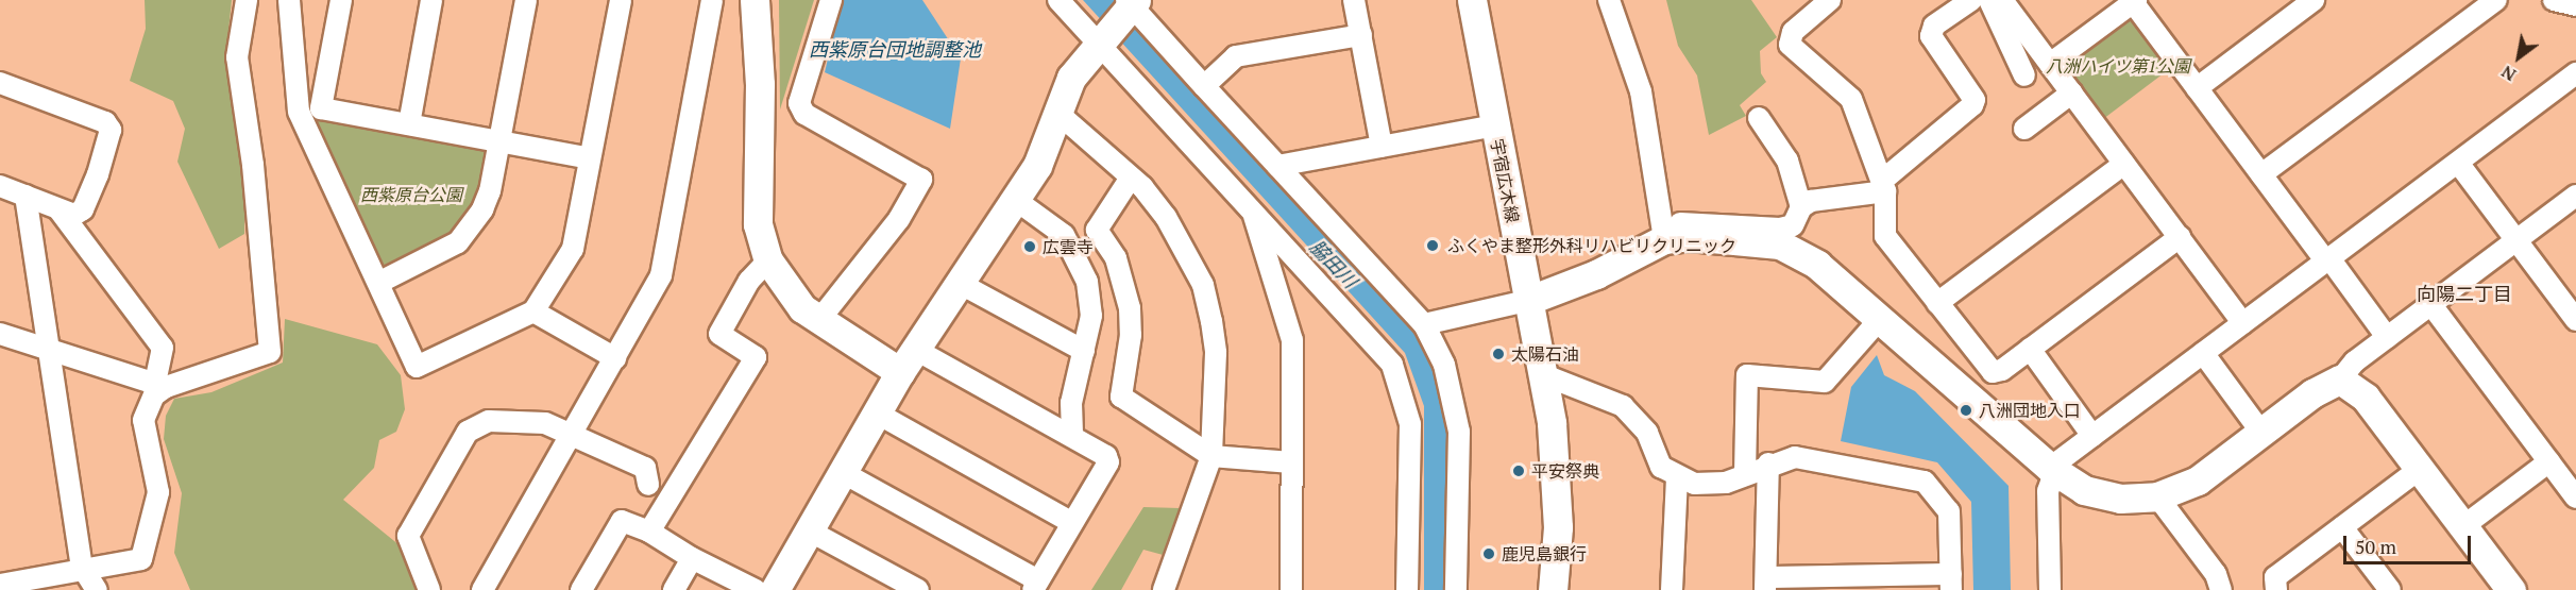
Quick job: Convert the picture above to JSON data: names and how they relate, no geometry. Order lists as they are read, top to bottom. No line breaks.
{"streets":{"street":["宇宿広木線"]},"districts":["向陽二丁目"],"water":["西紫原台団地調整池","脇田川"],"parks":["八洲ハイツ第1公園","西紫原台公園"],"places":["ふくやま整形外科リハビリクリニック","広雲寺","太陽石油","八洲団地入口","平安祭典","鹿児島銀行"],"scale_bar":"50 m","north":"bottom left"}
